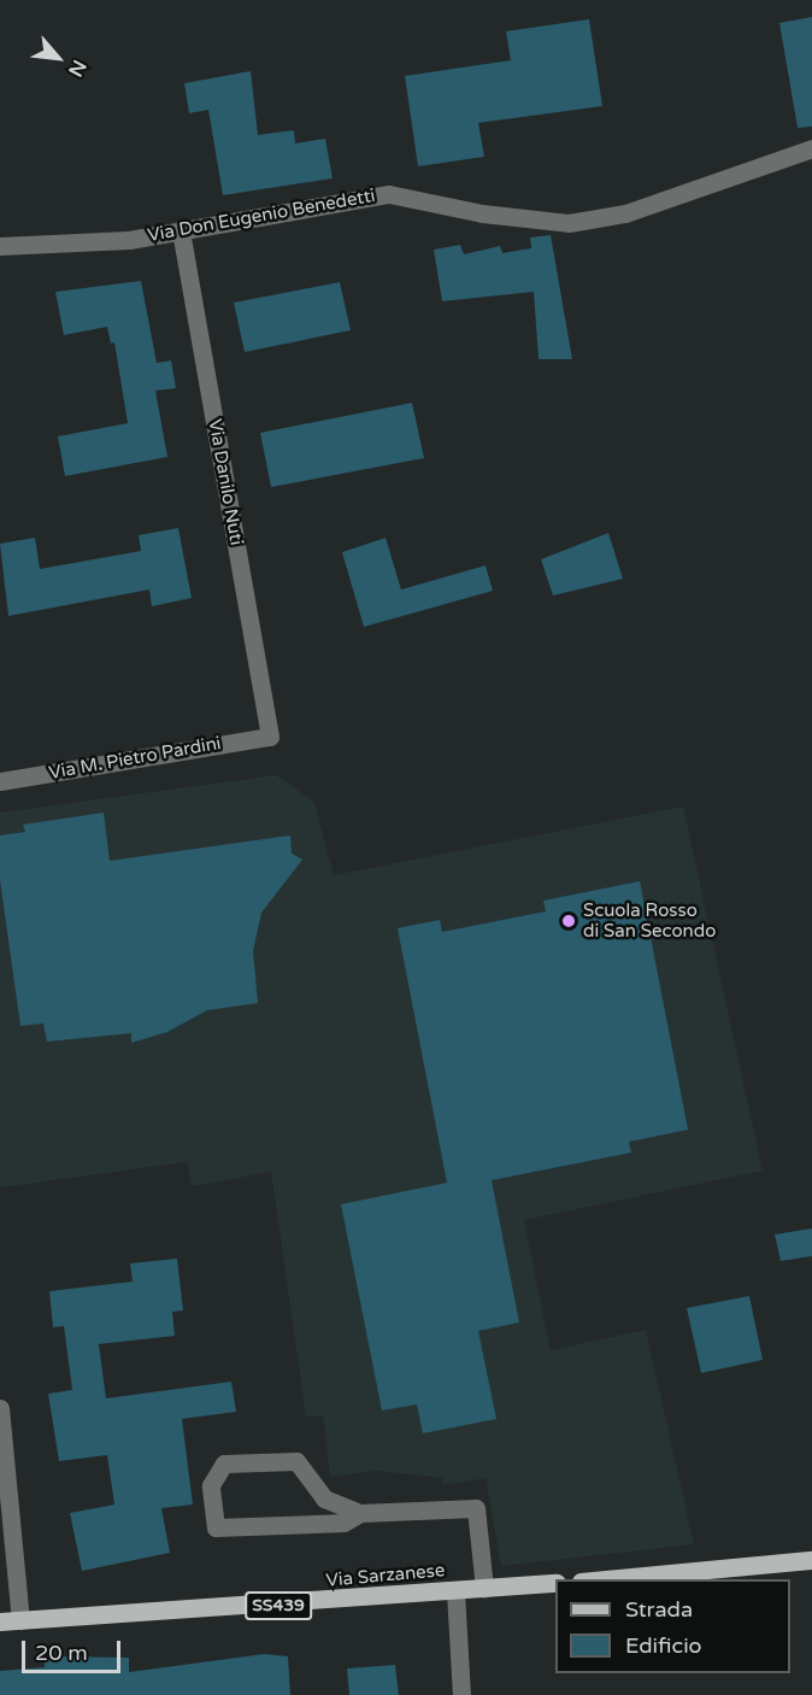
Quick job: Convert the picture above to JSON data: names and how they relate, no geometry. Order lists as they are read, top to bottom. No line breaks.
{"streets":{"main road":["Via Sarzanese","SS439"],"street":["Via Don Eugenio Benedetti","Via Danilo Nuti","Via M. Pietro Pardini"]},"crossings":[["Via Don Eugenio Benedetti","Via Danilo Nuti"],["Via Danilo Nuti","Via M. Pietro Pardini"]],"places":["Scuola Rosso di San Secondo"],"legend":["Strada","Edificio"],"scale_bar":"20 m","north":"bottom right"}
